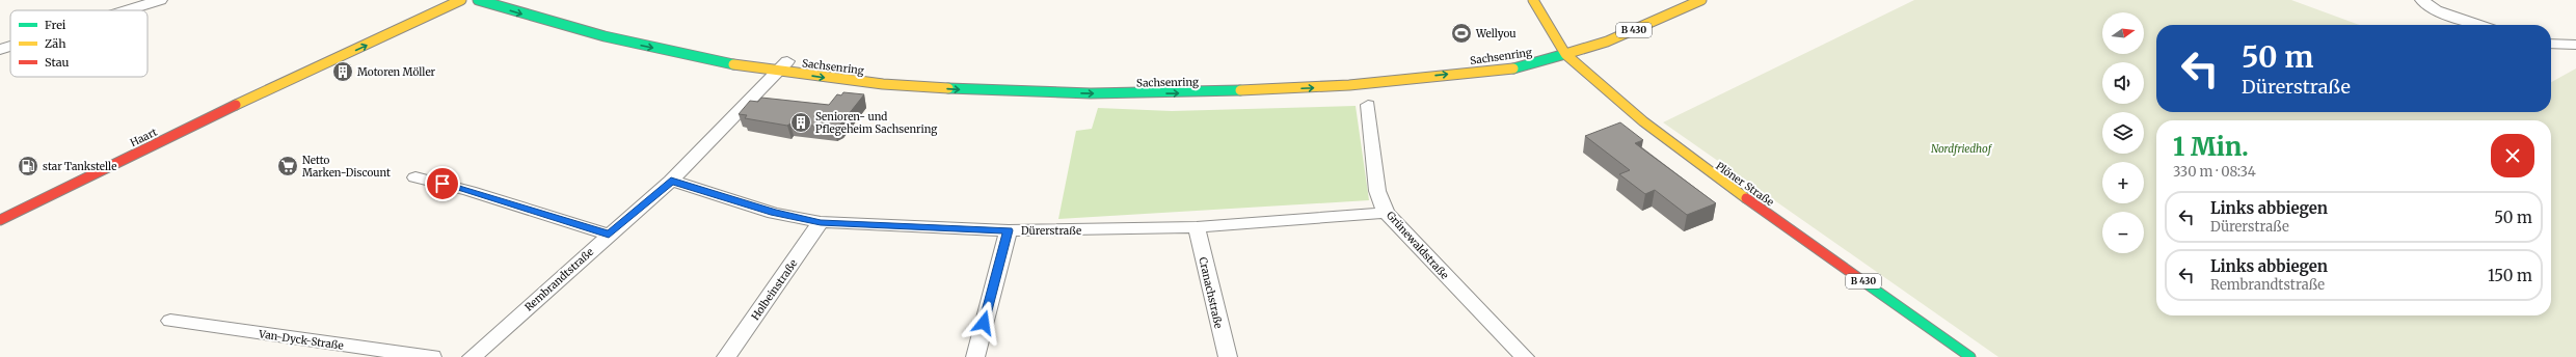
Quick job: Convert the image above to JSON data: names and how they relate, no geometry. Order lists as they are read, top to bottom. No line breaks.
{"streets":{"main road":["B 430","Sachsenring","Haart","Plöner Straße"],"street":["Dürerstraße","Grünewaldstraße","Rembrandtstraße","Holbeinstraße","Cranachstraße","Van-Dyck-Straße"]},"crossings":[["B 430","Sachsenring"],["B 430","Plöner Straße"],["Sachsenring","Plöner Straße"],["Sachsenring","Rembrandtstraße"],["Dürerstraße","Grünewaldstraße"],["Dürerstraße","Rembrandtstraße"],["Dürerstraße","Holbeinstraße"],["Dürerstraße","Cranachstraße"]],"parks":["Nordfriedhof"],"places":{"sports":["Wellyou"],"building":["Motoren Möller","Senioren- und Pflegeheim Sachsenring"],"fuel station":["star Tankstelle"],"supermarket":["Netto Marken-Discount"]},"legend":["Frei","Zäh","Stau"],"north":"right","page":{"map_buttons":["+","−"],"turn":["50 m","Dürerstraße"],"heading":["1 Min.","330 m · 08:34"],"list":[{"name":"Links abbiegen","note":"Dürerstraße","value":"50 m"},{"name":"Links abbiegen","note":"Rembrandtstraße","value":"150 m"}]}}
